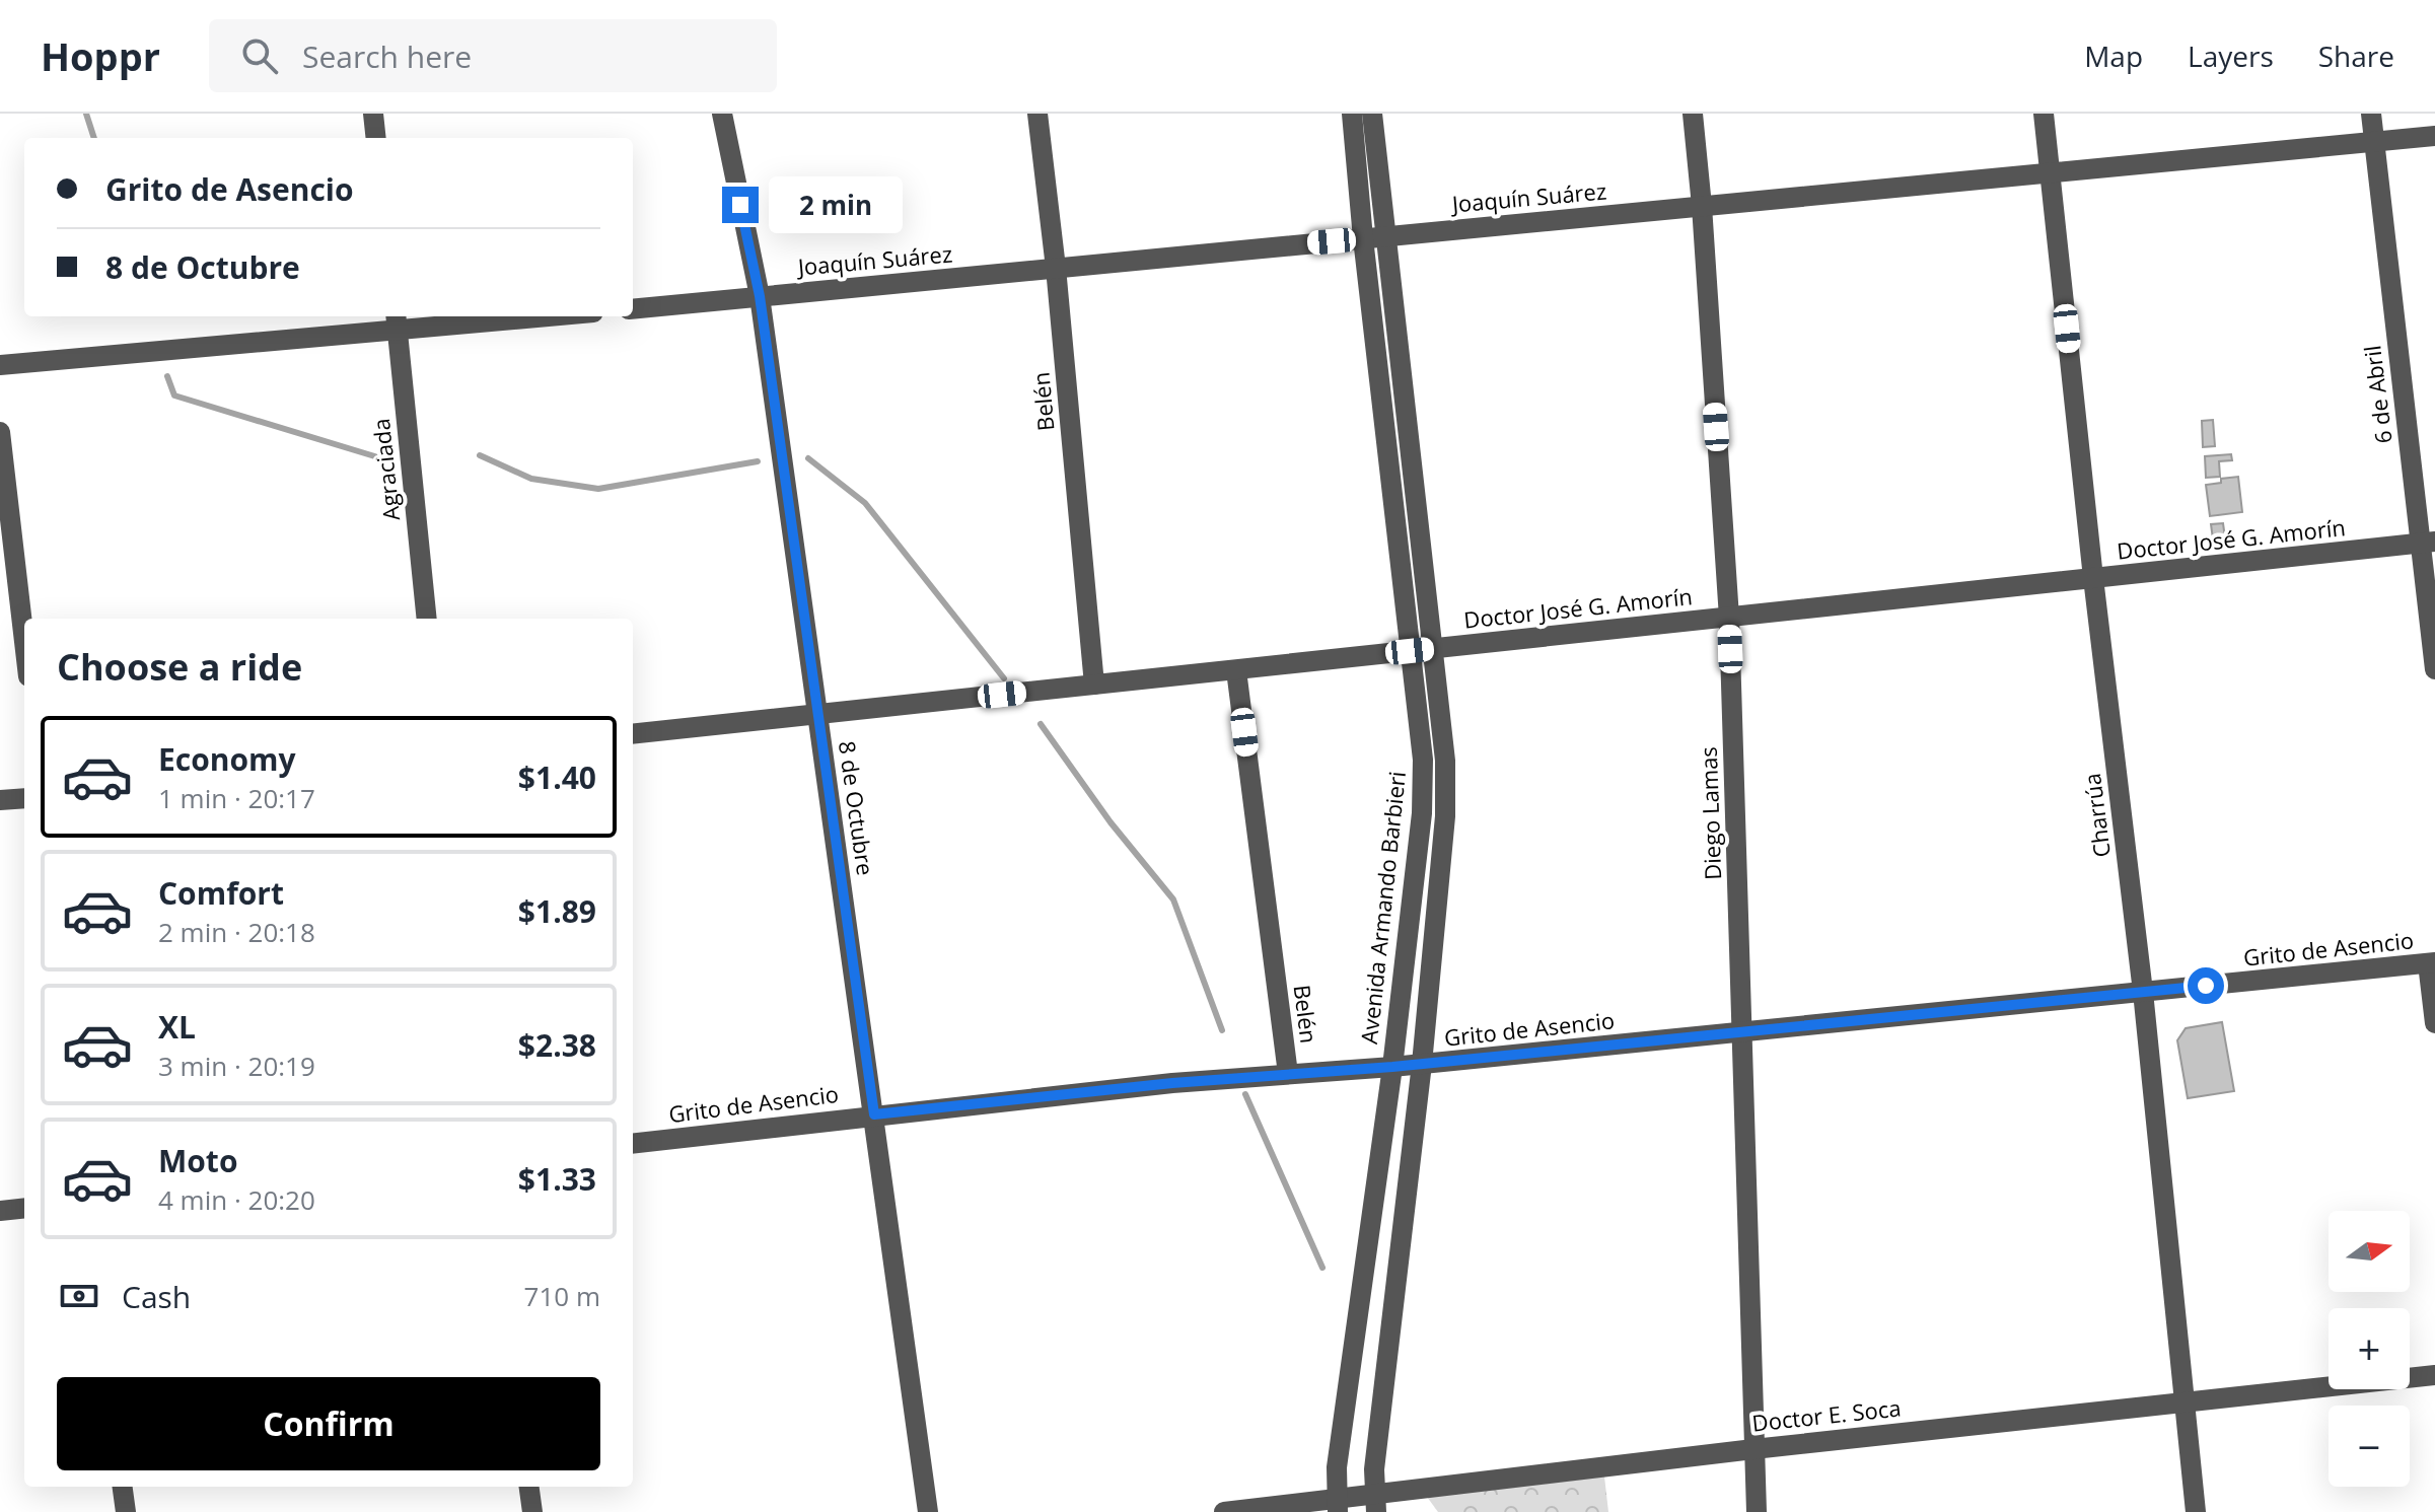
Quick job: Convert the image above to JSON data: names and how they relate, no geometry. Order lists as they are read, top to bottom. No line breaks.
{"streets":{"street":["Joaquín Suárez","6 de Abril","Belén","Agraciada","Doctor José G. Amorín","8 de Octubre","Diego Lamas","Charrúa","Avenida Armando Barbieri","Grito de Asencio","Doctor E. Soca"]},"crossings":[["Joaquín Suárez","6 de Abril"],["Joaquín Suárez","Belén"],["Joaquín Suárez","8 de Octubre"],["Joaquín Suárez","Diego Lamas"],["Joaquín Suárez","Charrúa"],["Joaquín Suárez","Avenida Armando Barbieri"],["6 de Abril","Doctor José G. Amorín"],["Belén","Doctor José G. Amorín"],["Belén","Grito de Asencio"],["Doctor José G. Amorín","8 de Octubre"],["Doctor José G. Amorín","Diego Lamas"],["Doctor José G. Amorín","Charrúa"],["Doctor José G. Amorín","Avenida Armando Barbieri"],["8 de Octubre","Grito de Asencio"],["Diego Lamas","Grito de Asencio"],["Diego Lamas","Doctor E. Soca"],["Charrúa","Grito de Asencio"],["Charrúa","Doctor E. Soca"],["Avenida Armando Barbieri","Grito de Asencio"],["Avenida Armando Barbieri","Doctor E. Soca"]],"north":"right","page":{"header":"Hoppr","search":"Search here","nav":["Map","Layers","Share"],"banner":["Grito de Asencio","8 de Octubre"],"bubble":"2 min","heading":"Choose a ride","list":[{"name":"Economy","note":"1 min · 20:17","value":"$1.40"},{"name":"Comfort","note":"2 min · 20:18","value":"$1.89"},{"name":"XL","note":"3 min · 20:19","value":"$2.38"},{"name":"Moto","note":"4 min · 20:20","value":"$1.33"}],"map_buttons":["+","−"],"pay":["Cash","710 m"],"buttons":"Confirm"}}
